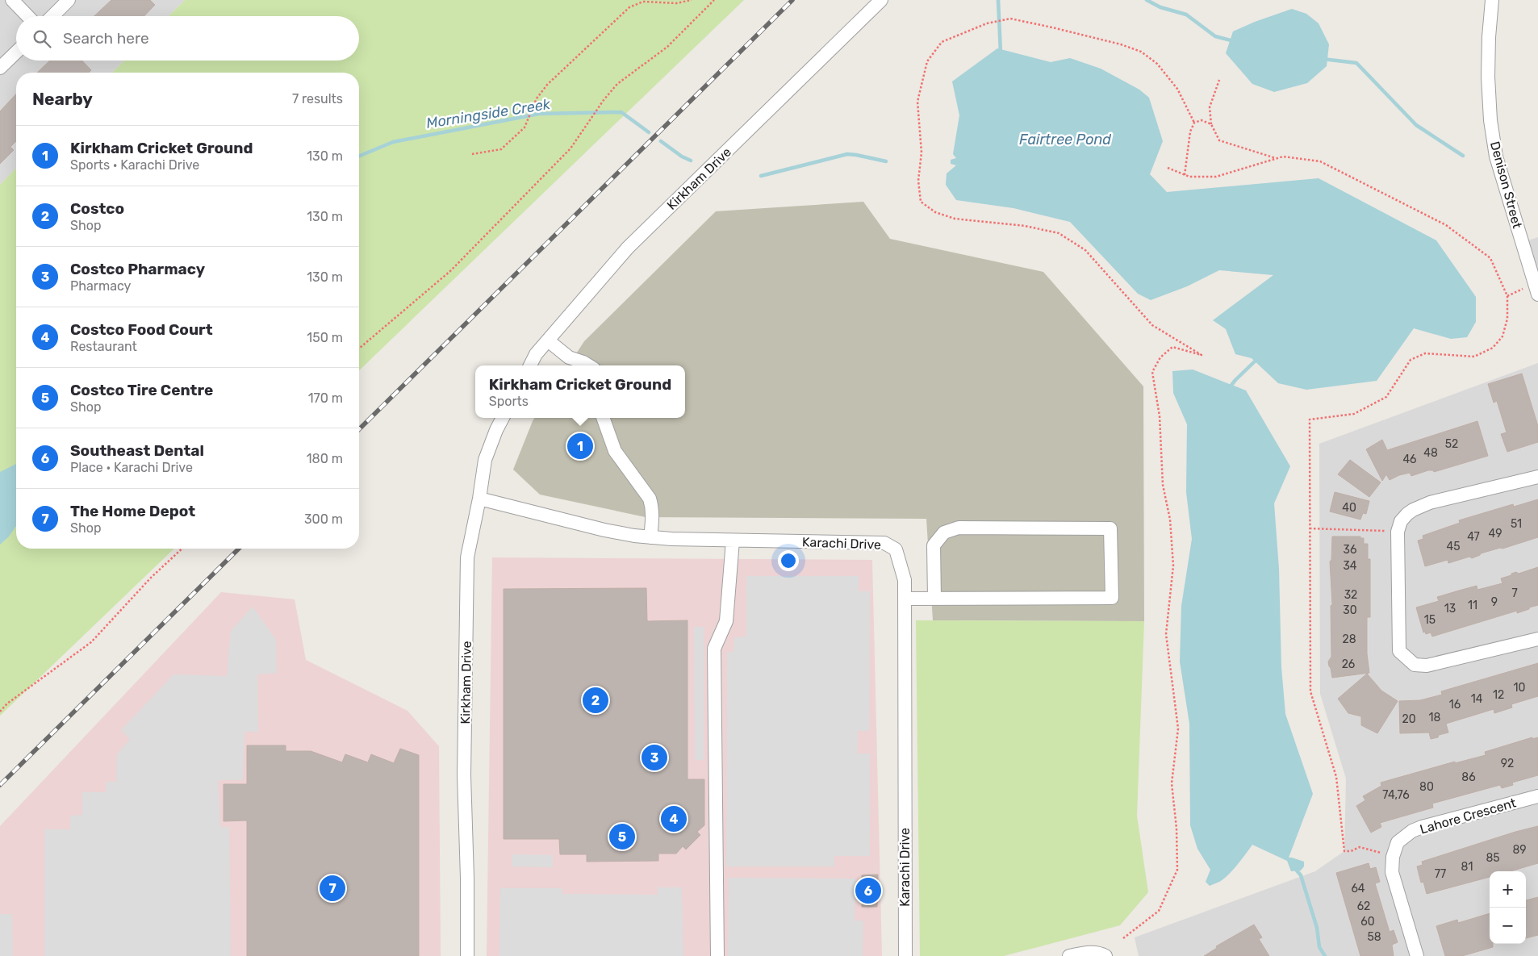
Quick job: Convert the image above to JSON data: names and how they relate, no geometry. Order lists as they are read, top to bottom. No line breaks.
{"streets":{"street":["Kirkham Drive","Denison Street","Karachi Drive","Lahore Crescent"]},"crossings":[["Kirkham Drive","Karachi Drive"]],"water":["Morningside Creek","Fairtree Pond"],"house_numbers":["52","48","46","40","51","49","47","45","36","34","7","32","9","11","13","30","15","28","26","10","12","14","16","18","20","92","86","80","74,76","89","85","81","77","64","62","60","58"],"page":{"search":"Search here","heading":["Nearby","7 results"],"list":[{"mark":"1","name":"Kirkham Cricket Ground","note":"Sports · Karachi Drive","value":"130 m"},{"mark":"2","name":"Costco","note":"Shop","value":"130 m"},{"mark":"3","name":"Costco Pharmacy","note":"Pharmacy","value":"130 m"},{"mark":"4","name":"Costco Food Court","note":"Restaurant","value":"150 m"},{"mark":"5","name":"Costco Tire Centre","note":"Shop","value":"170 m"},{"mark":"6","name":"Southeast Dental","note":"Place · Karachi Drive","value":"180 m"},{"mark":"7","name":"The Home Depot","note":"Shop","value":"300 m"}],"popup":["Kirkham Cricket Ground","Sports"],"pins":["1","2","3","4","5","7","6"],"map_buttons":["+","−"]}}
